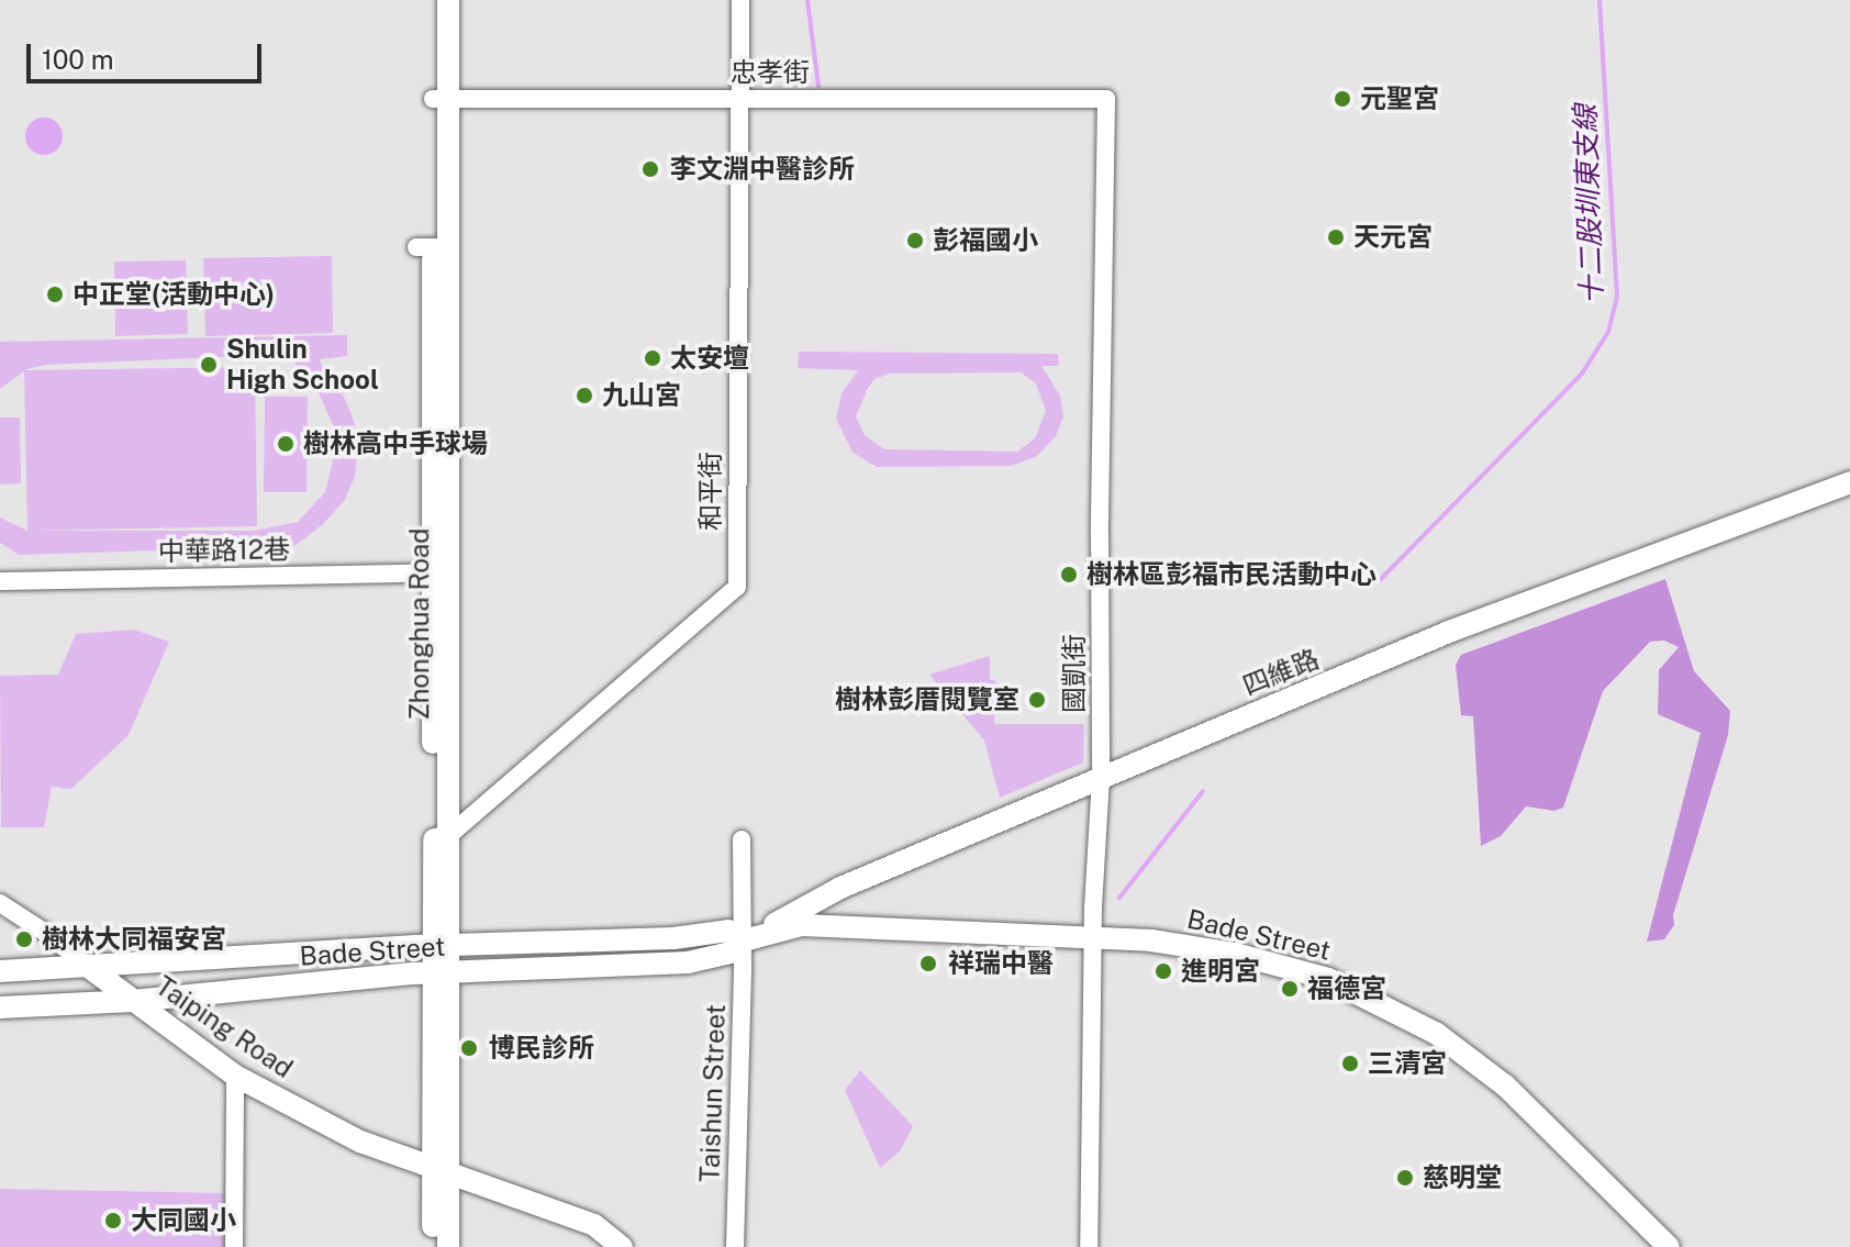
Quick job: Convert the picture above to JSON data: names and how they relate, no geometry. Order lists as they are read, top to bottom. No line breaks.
{"streets":{"street":["忠孝街","和平街","中華路12巷","Zhonghua Road","四維路","國凱街","Bade Street","Taiping Road","Taishun Street"]},"crossings":[["忠孝街","和平街"],["忠孝街","Zhonghua Road"],["忠孝街","國凱街"],["和平街","Zhonghua Road"],["中華路12巷","Zhonghua Road"],["Zhonghua Road","Bade Street"],["Zhonghua Road","Taiping Road"],["四維路","國凱街"],["四維路","Bade Street"],["四維路","Taishun Street"],["國凱街","Bade Street"],["Bade Street","Taiping Road"],["Bade Street","Taishun Street"]],"water":["十二股圳東支線"],"places":["元聖宮","李文淵中醫診所","天元宮","彭福國小","中正堂(活動中心)","太安壇","Shulin High School","九山宮","樹林高中手球場","樹林區彭福市民活動中心","樹林彭厝閱覽室","樹林大同福安宮","祥瑞中醫","進明宮","福德宮","博民診所","三清宮","慈明堂","大同國小"],"scale_bar":"100 m"}
